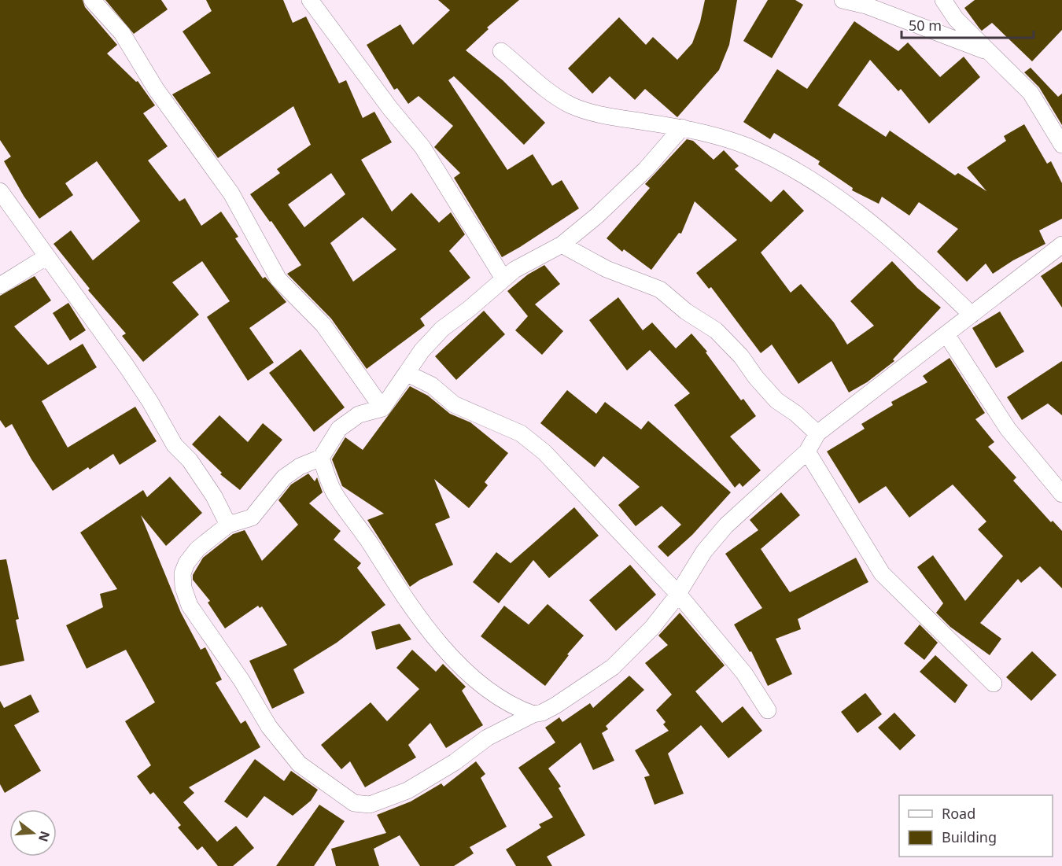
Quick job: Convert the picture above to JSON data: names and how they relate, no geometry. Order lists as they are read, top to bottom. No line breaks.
{"legend":["Road","Building"],"scale_bar":"50 m","north":"right"}
